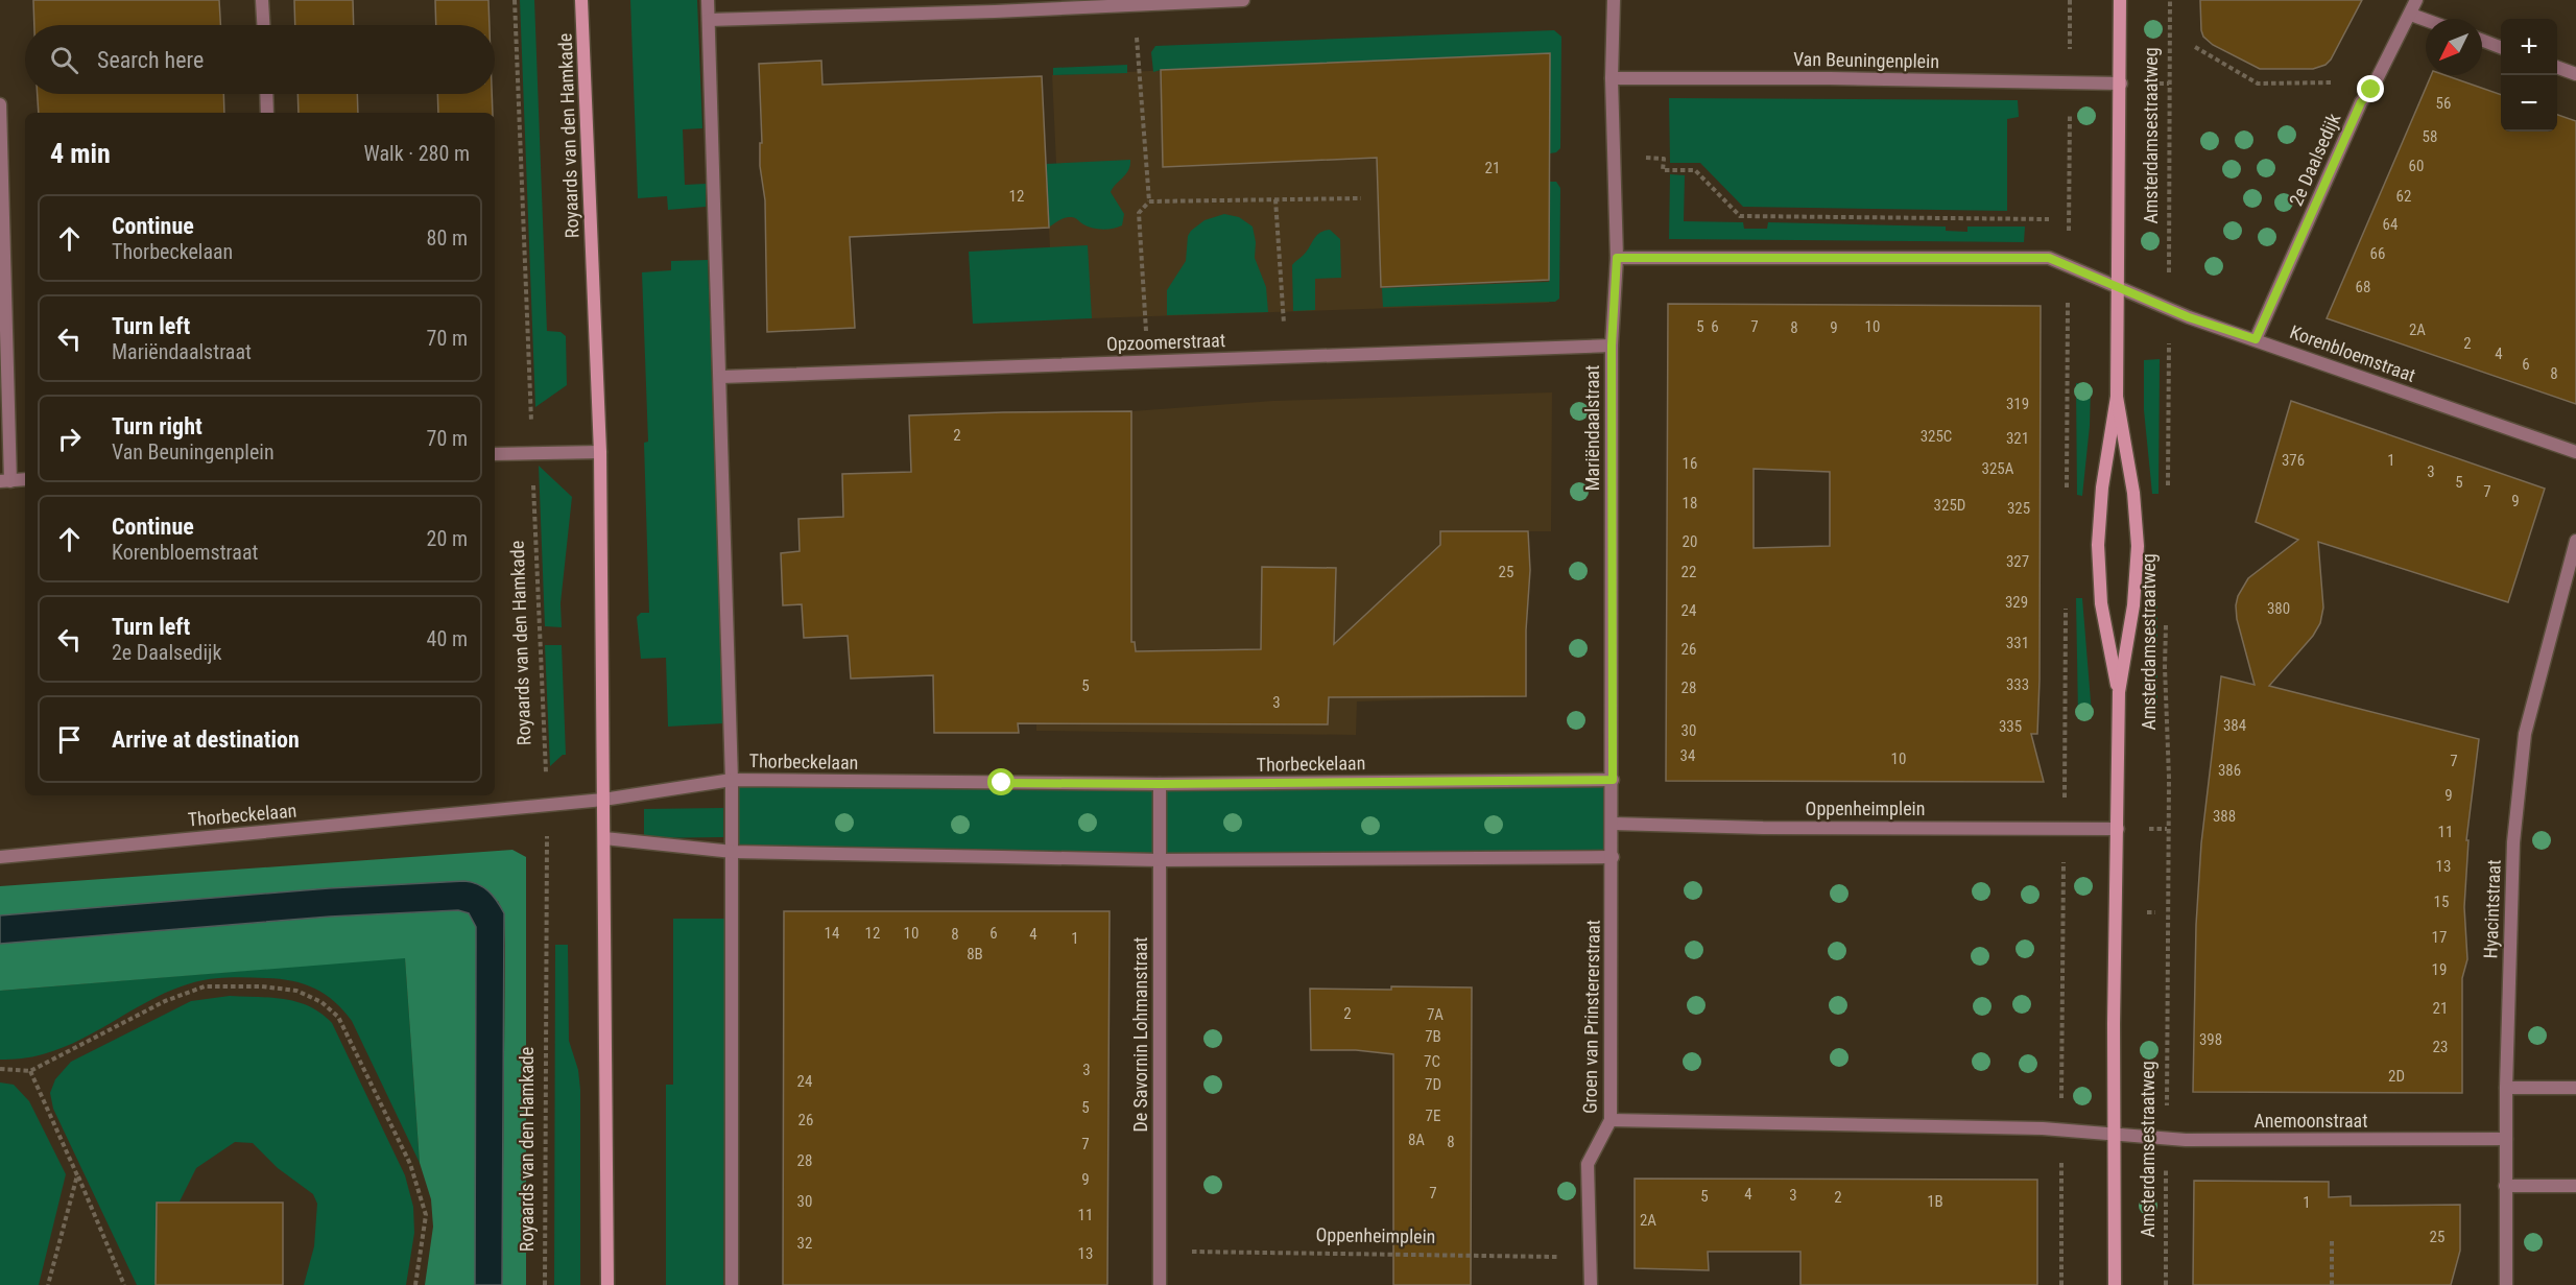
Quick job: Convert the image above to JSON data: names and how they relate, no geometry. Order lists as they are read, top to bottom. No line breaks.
{"streets":{"main road":["Royaards van den Hamkade","Amsterdamsestraatweg"],"street":["Van Beuningenplein","2e Daalsedijk","Opzoomerstraat","Korenbloemstraat","Mariëndaalstraat","Thorbeckelaan","Oppenheimplein","Hyacintstraat","Groen van Prinstererstraat","De Savornin Lohmanstraat","Anemoonstraat"]},"crossings":[["Van Beuningenplein","Amsterdamsestraatweg"],["Van Beuningenplein","Mariëndaalstraat"],["Royaards van den Hamkade","Thorbeckelaan"],["Amsterdamsestraatweg","Korenbloemstraat"],["Amsterdamsestraatweg","Oppenheimplein"],["Amsterdamsestraatweg","Anemoonstraat"],["2e Daalsedijk","Korenbloemstraat"],["Opzoomerstraat","Mariëndaalstraat"],["Mariëndaalstraat","Thorbeckelaan"],["Mariëndaalstraat","Oppenheimplein"],["Mariëndaalstraat","Groen van Prinstererstraat"],["Thorbeckelaan","De Savornin Lohmanstraat"],["Oppenheimplein","Groen van Prinstererstraat"],["Oppenheimplein","De Savornin Lohmanstraat"],["Hyacintstraat","Anemoonstraat"]],"house_numbers":["56","58","60","21","12","62","64","66","68","5","6","7","10","8","9","2A","2","4","6","8","319","2","325C","321","376","1","16","325A","3","5","7","9","18","325D","325","20","327","25","22","329","380","24","331","26","333","5","28","3","384","335","30","34","10","7","386","9","388","11","13","15","14","12","10","6","8","4","17","1","8B","19","21","2","7A","7B","398","23","7C","3","2D","24","7D","5","7E","26","8A","8","7","28","9","7","4","3","5","2","30","1B","1","11","2A","25","32","13"],"north":"bottom left","page":{"map_buttons":["+","−"],"search":"Search here","heading":["4 min","Walk · 280 m"],"list":[["Continue","Thorbeckelaan","80 m"],["Turn left","Mariëndaalstraat","70 m"],["Turn right","Van Beuningenplein","70 m"],["Continue","Korenbloemstraat","20 m"],["Turn left","2e Daalsedijk","40 m"],"Arrive at destination"]}}
